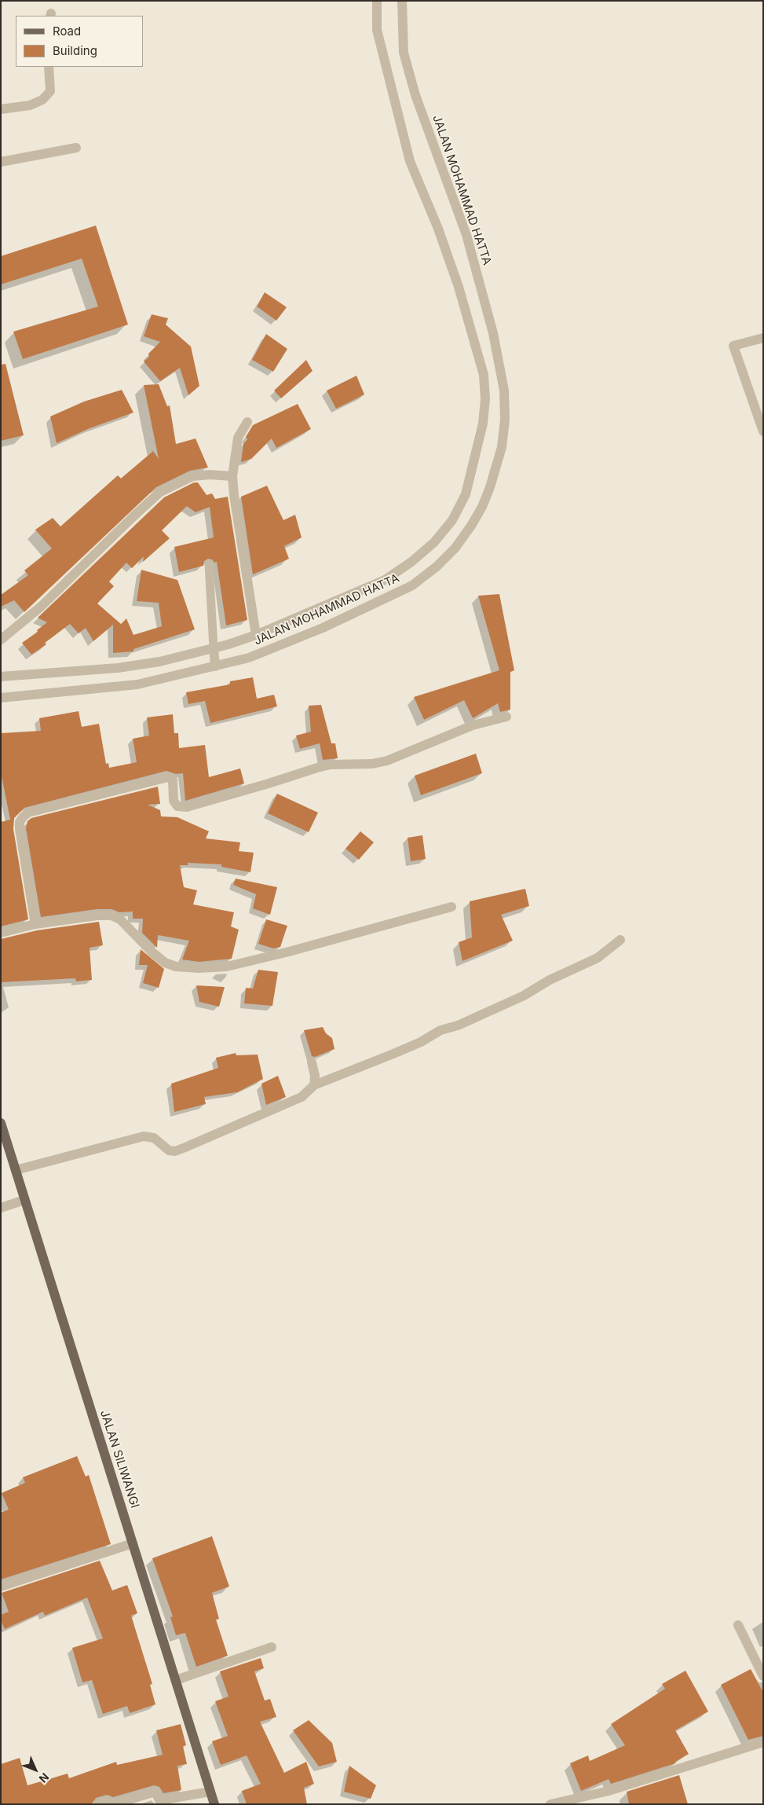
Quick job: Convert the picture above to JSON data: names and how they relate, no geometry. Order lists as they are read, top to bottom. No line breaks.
{"streets":{"main road":["JALAN SILIWANGI"],"street":["JALAN MOHAMMAD HATTA"]},"legend":["Road","Building"],"north":"bottom right"}
